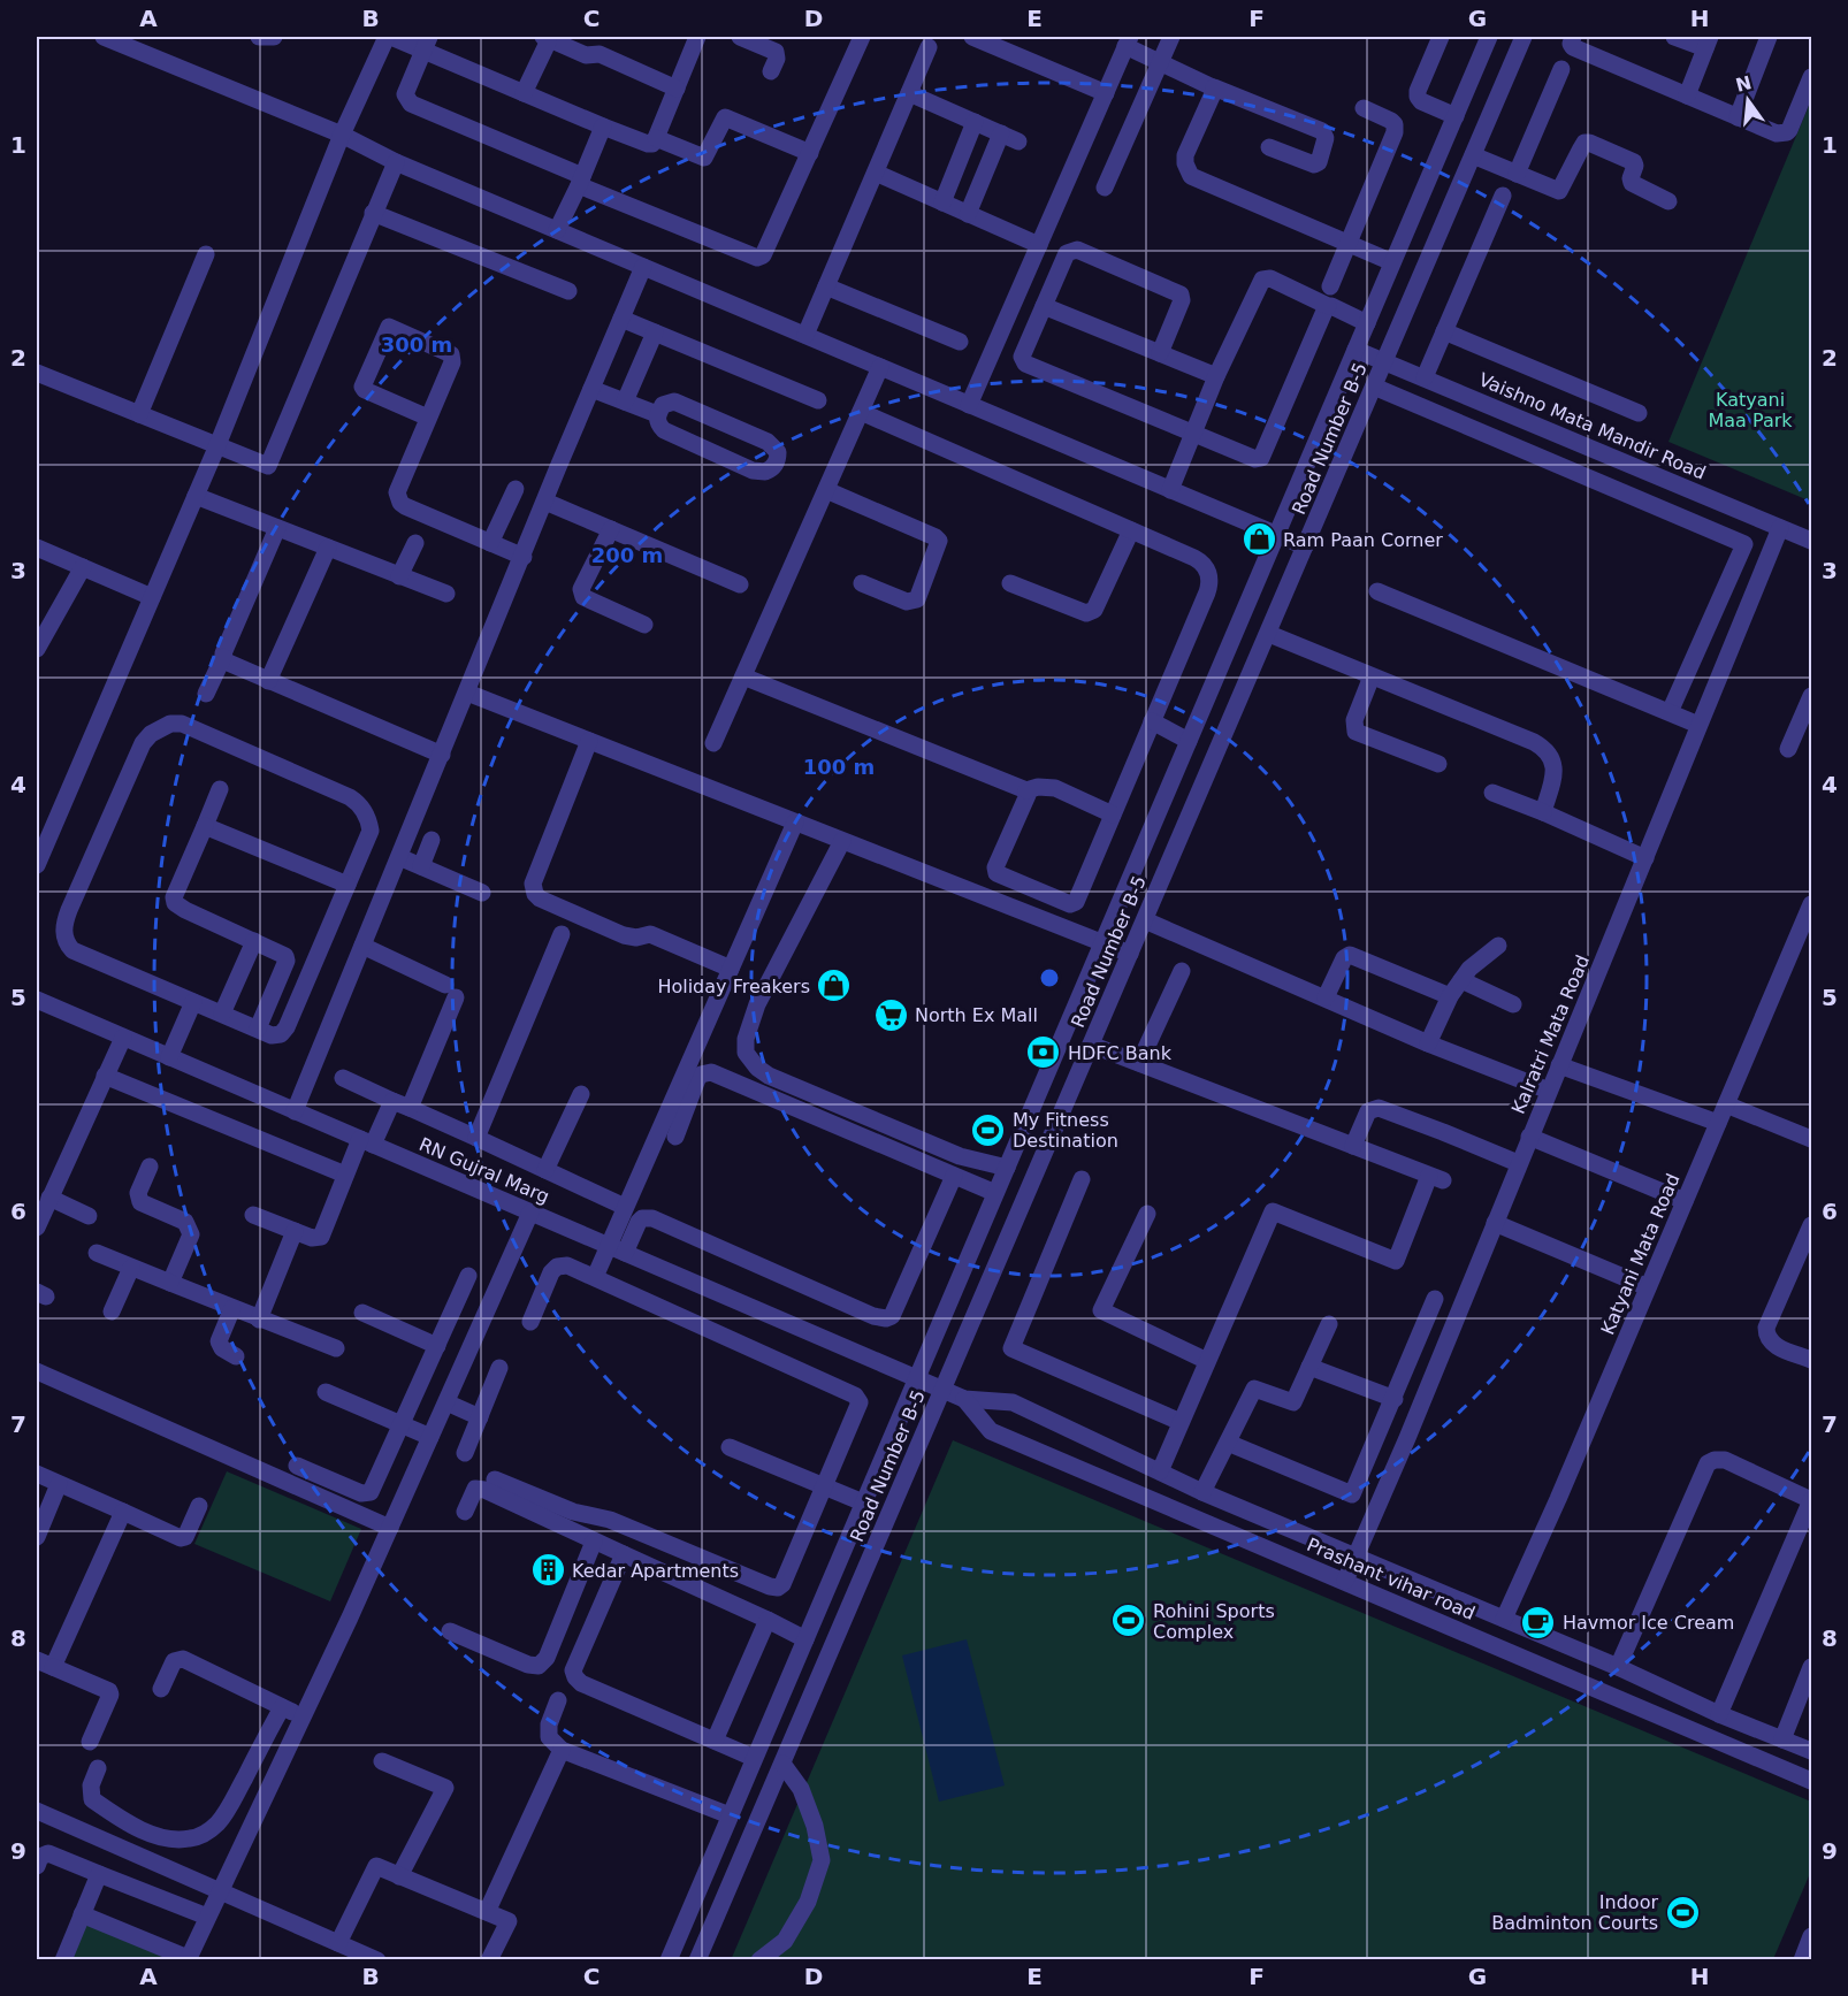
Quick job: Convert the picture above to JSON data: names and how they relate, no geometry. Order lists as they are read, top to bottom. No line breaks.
{"streets":{"street":["Vaishno Mata Mandir Road","Road Number B-5","Kalratri Mata Road","RN Gujral Marg","Katyani Mata Road","Prashant vihar road"]},"crossings":[["Vaishno Mata Mandir Road","Road Number B-5"],["Vaishno Mata Mandir Road","Kalratri Mata Road"],["Road Number B-5","Prashant vihar road"],["Kalratri Mata Road","Prashant vihar road"],["RN Gujral Marg","Prashant vihar road"],["Katyani Mata Road","Prashant vihar road"]],"parks":["Katyani Maa Park"],"places":{"shop":["Ram Paan Corner","Holiday Freakers"],"supermarket":["North Ex Mall"],"bank":["HDFC Bank"],"sports":["My Fitness Destination","Rohini Sports Complex","Indoor Badminton Courts"],"building":["Kedar Apartments"],"cafe":["Havmor Ice Cream"]},"north":"top","grid":{"columns":["A","B","C","D","E","F","G","H"],"rows":["1","2","3","4","5","6","7","8","9"]},"rings":["300 m","200 m","100 m"]}
